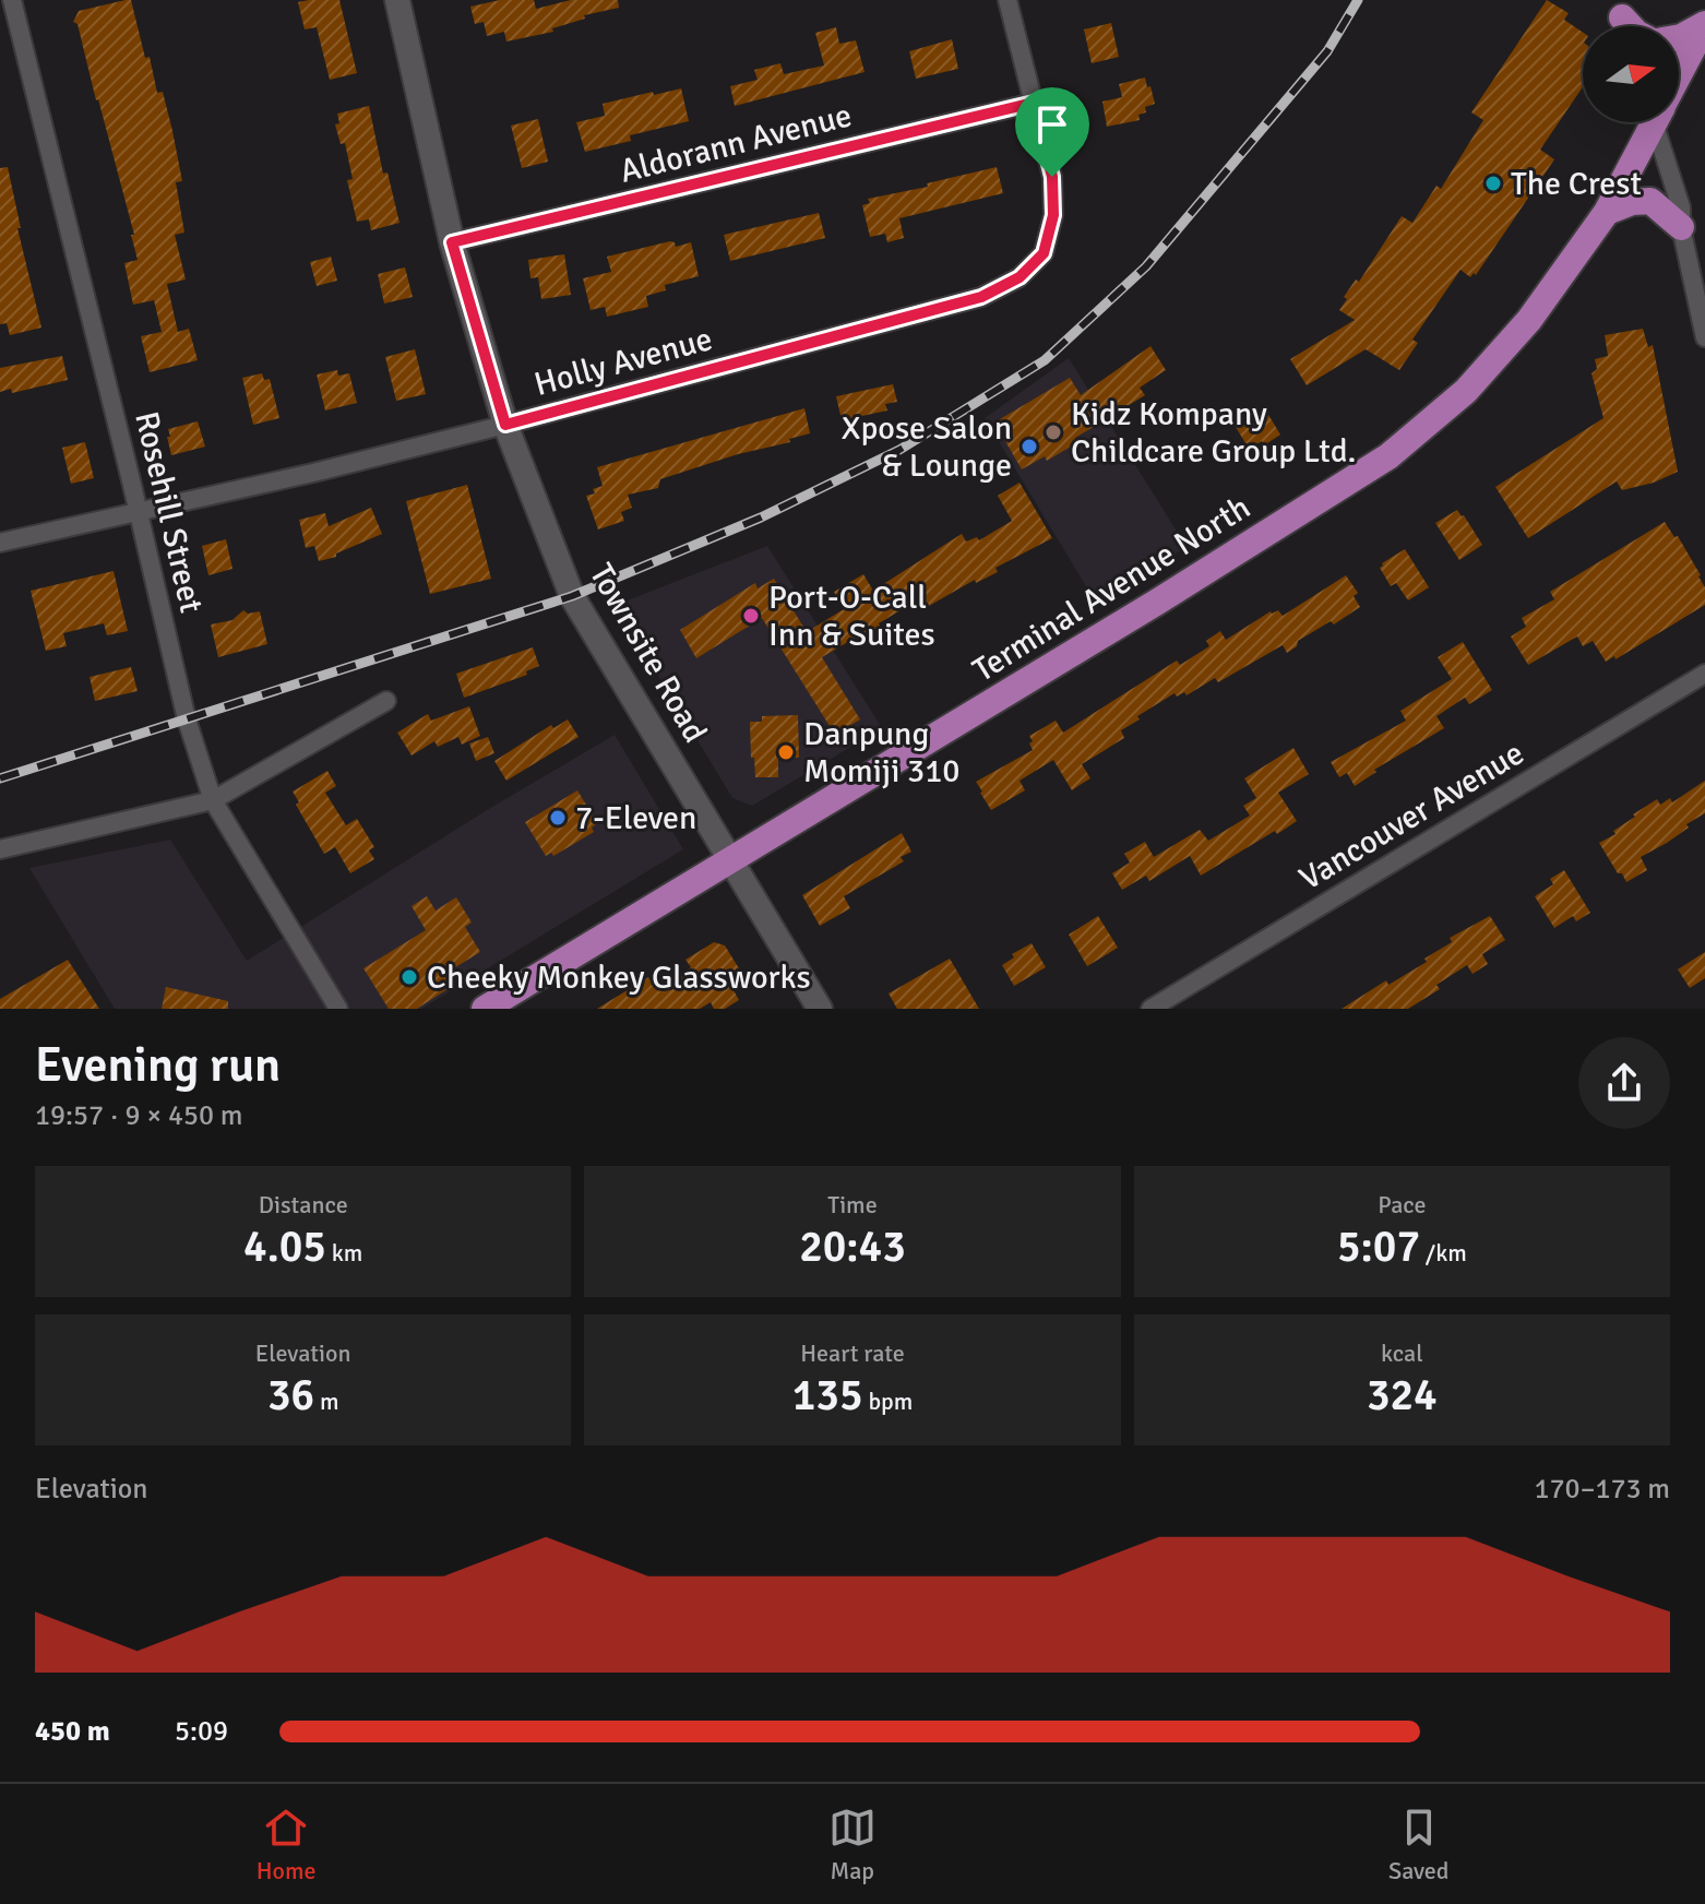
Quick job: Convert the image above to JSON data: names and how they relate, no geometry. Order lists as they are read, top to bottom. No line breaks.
{"streets":{"main road":["Terminal Avenue North"],"street":["Aldorann Avenue","Holly Avenue","Rosehill Street","Townsite Road","Vancouver Avenue"]},"crossings":[["Aldorann Avenue","Holly Avenue"],["Aldorann Avenue","Townsite Road"],["Holly Avenue","Rosehill Street"],["Holly Avenue","Townsite Road"],["Terminal Avenue North","Townsite Road"]],"places":["The Crest","Kidz Kompany Childcare Group Ltd.","Xpose Salon & Lounge","Port-O-Call Inn & Suites","Danpung Momiji 310","7-Eleven","Cheeky Monkey Glassworks"],"north":"right","page":{"heading":["Evening run","19:57 · 9 × 450 m"],"stats":[["Distance","4.05 km"],["Time","20:43"],["Pace","5:07 /km"],["Elevation","36 m"],["Heart rate","135 bpm"],["kcal","324"]],"chart":["Elevation","170–173 m"],"list":[{"name":"450 m","note":"5:09"}],"tabs":["Home","Map","Saved"]}}
